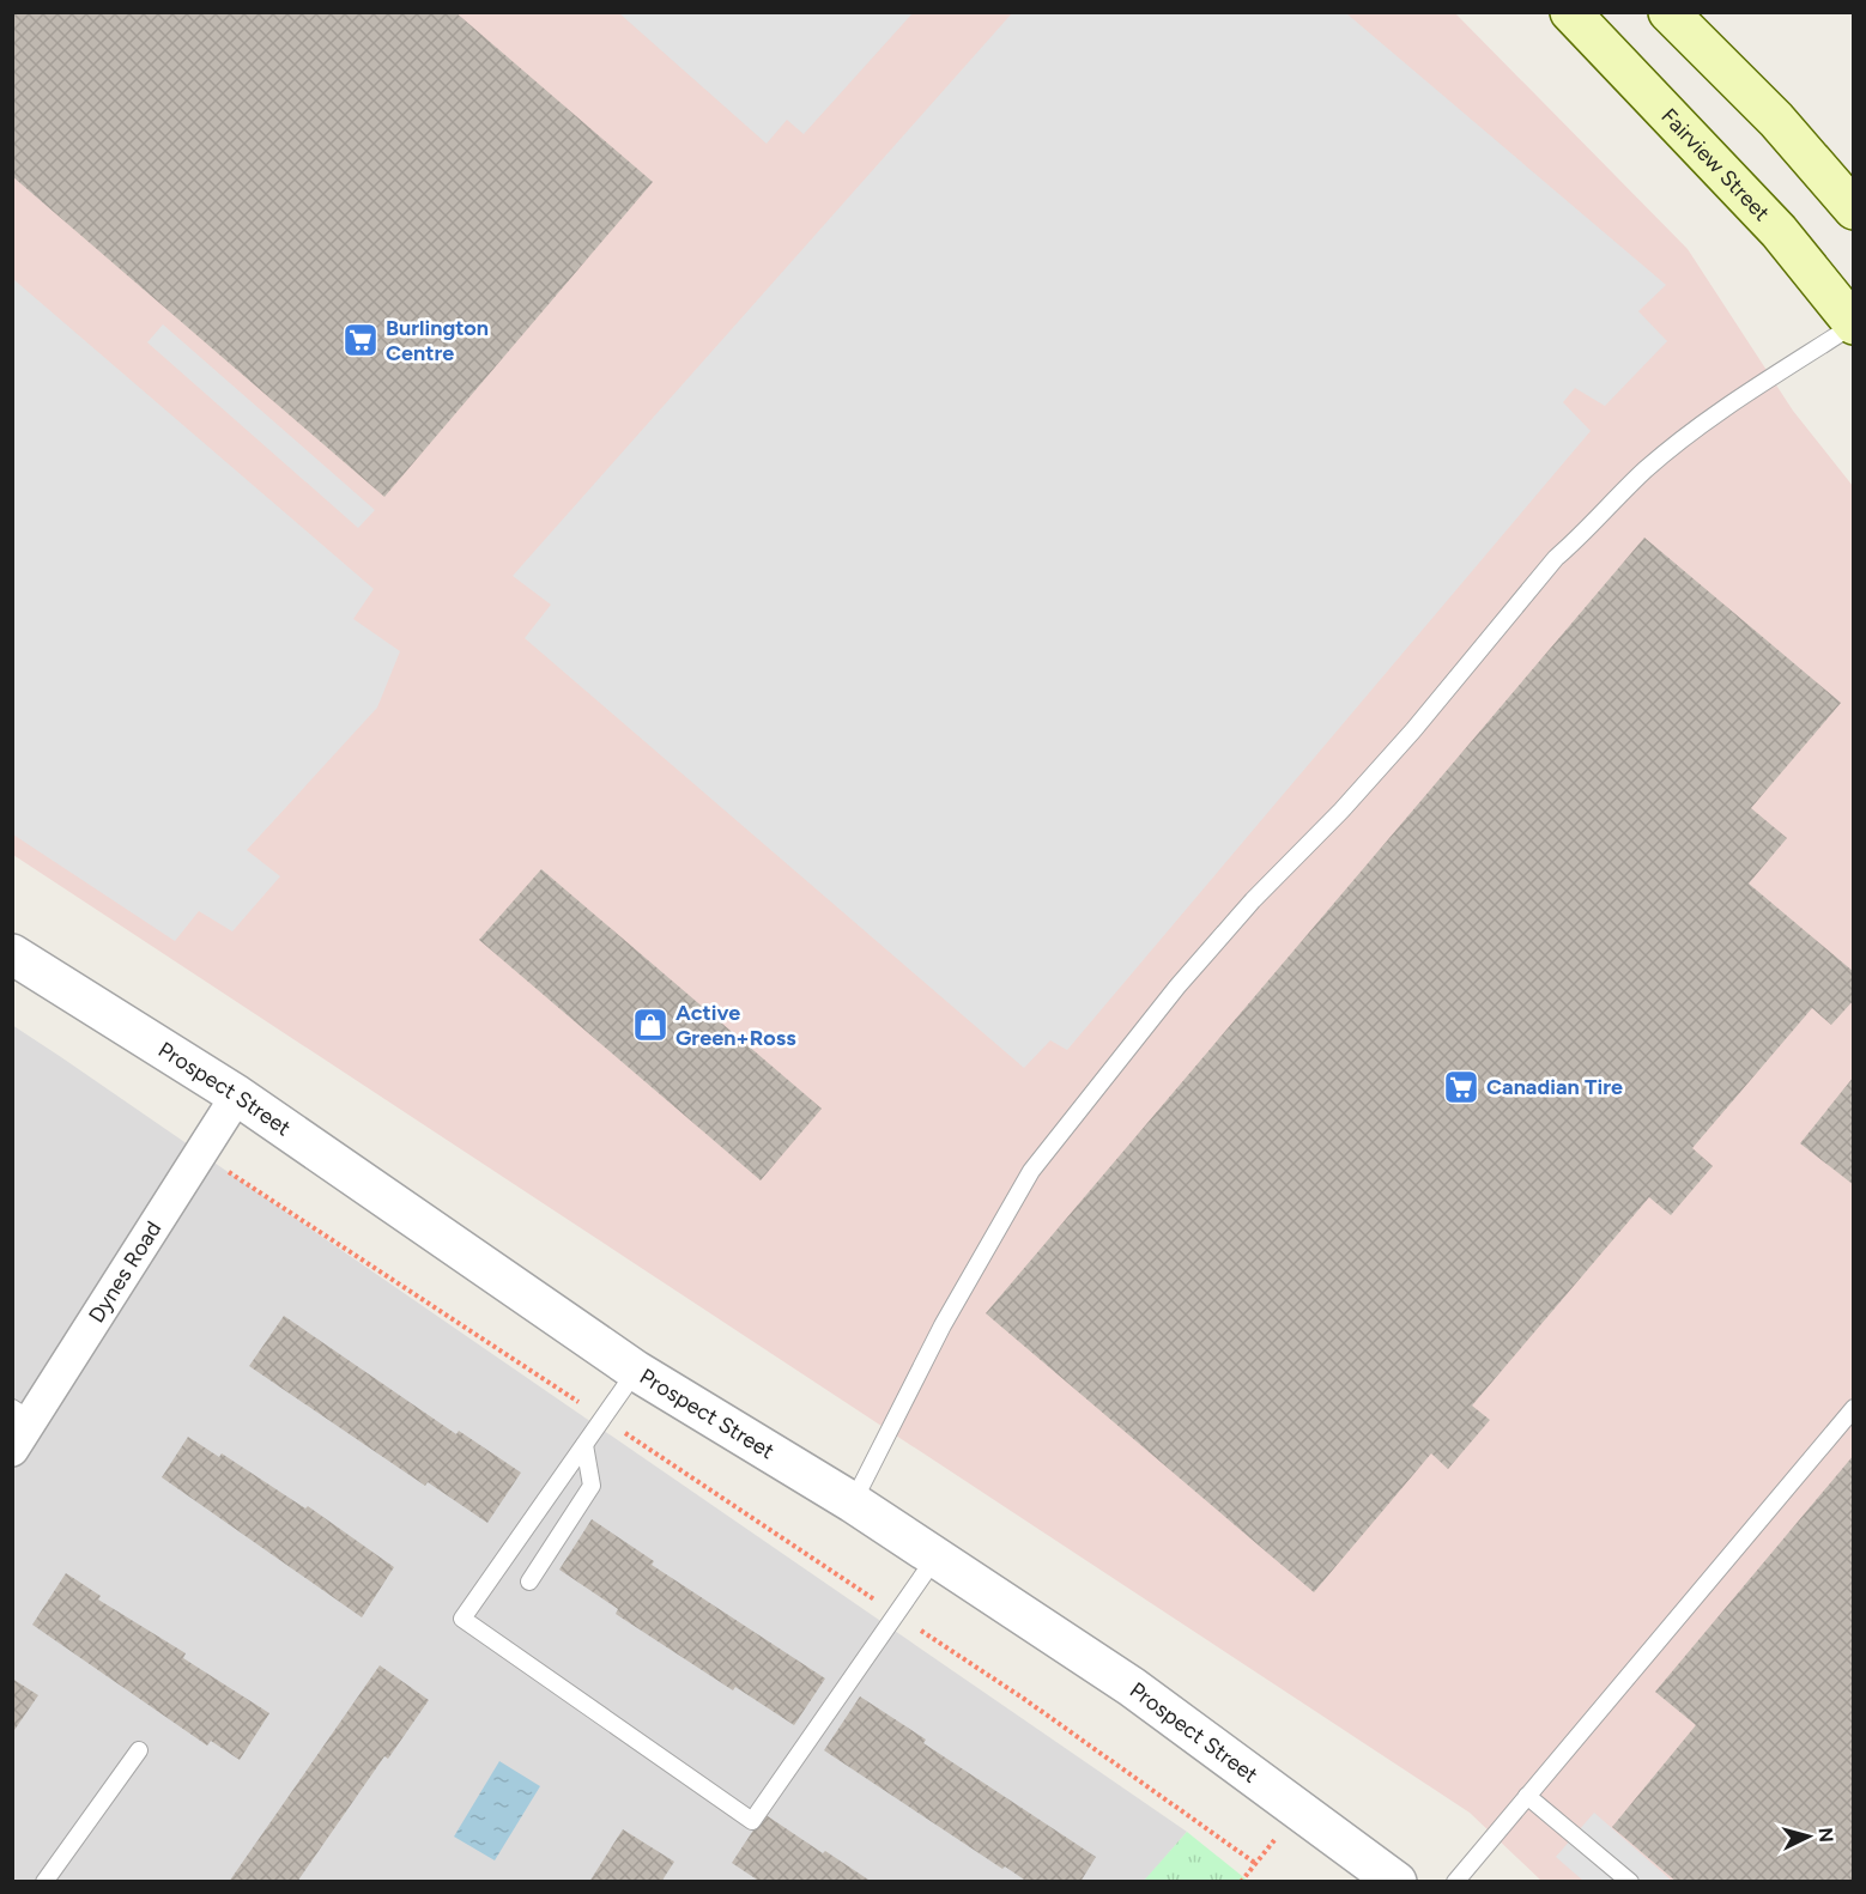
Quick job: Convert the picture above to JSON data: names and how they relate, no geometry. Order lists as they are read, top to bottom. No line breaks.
{"streets":{"main road":["Fairview Street"],"street":["Prospect Street","Dynes Road"]},"crossings":[["Prospect Street","Dynes Road"]],"places":{"supermarket":["Burlington Centre","Canadian Tire"],"shop":["Active Green+Ross"]},"north":"right"}
